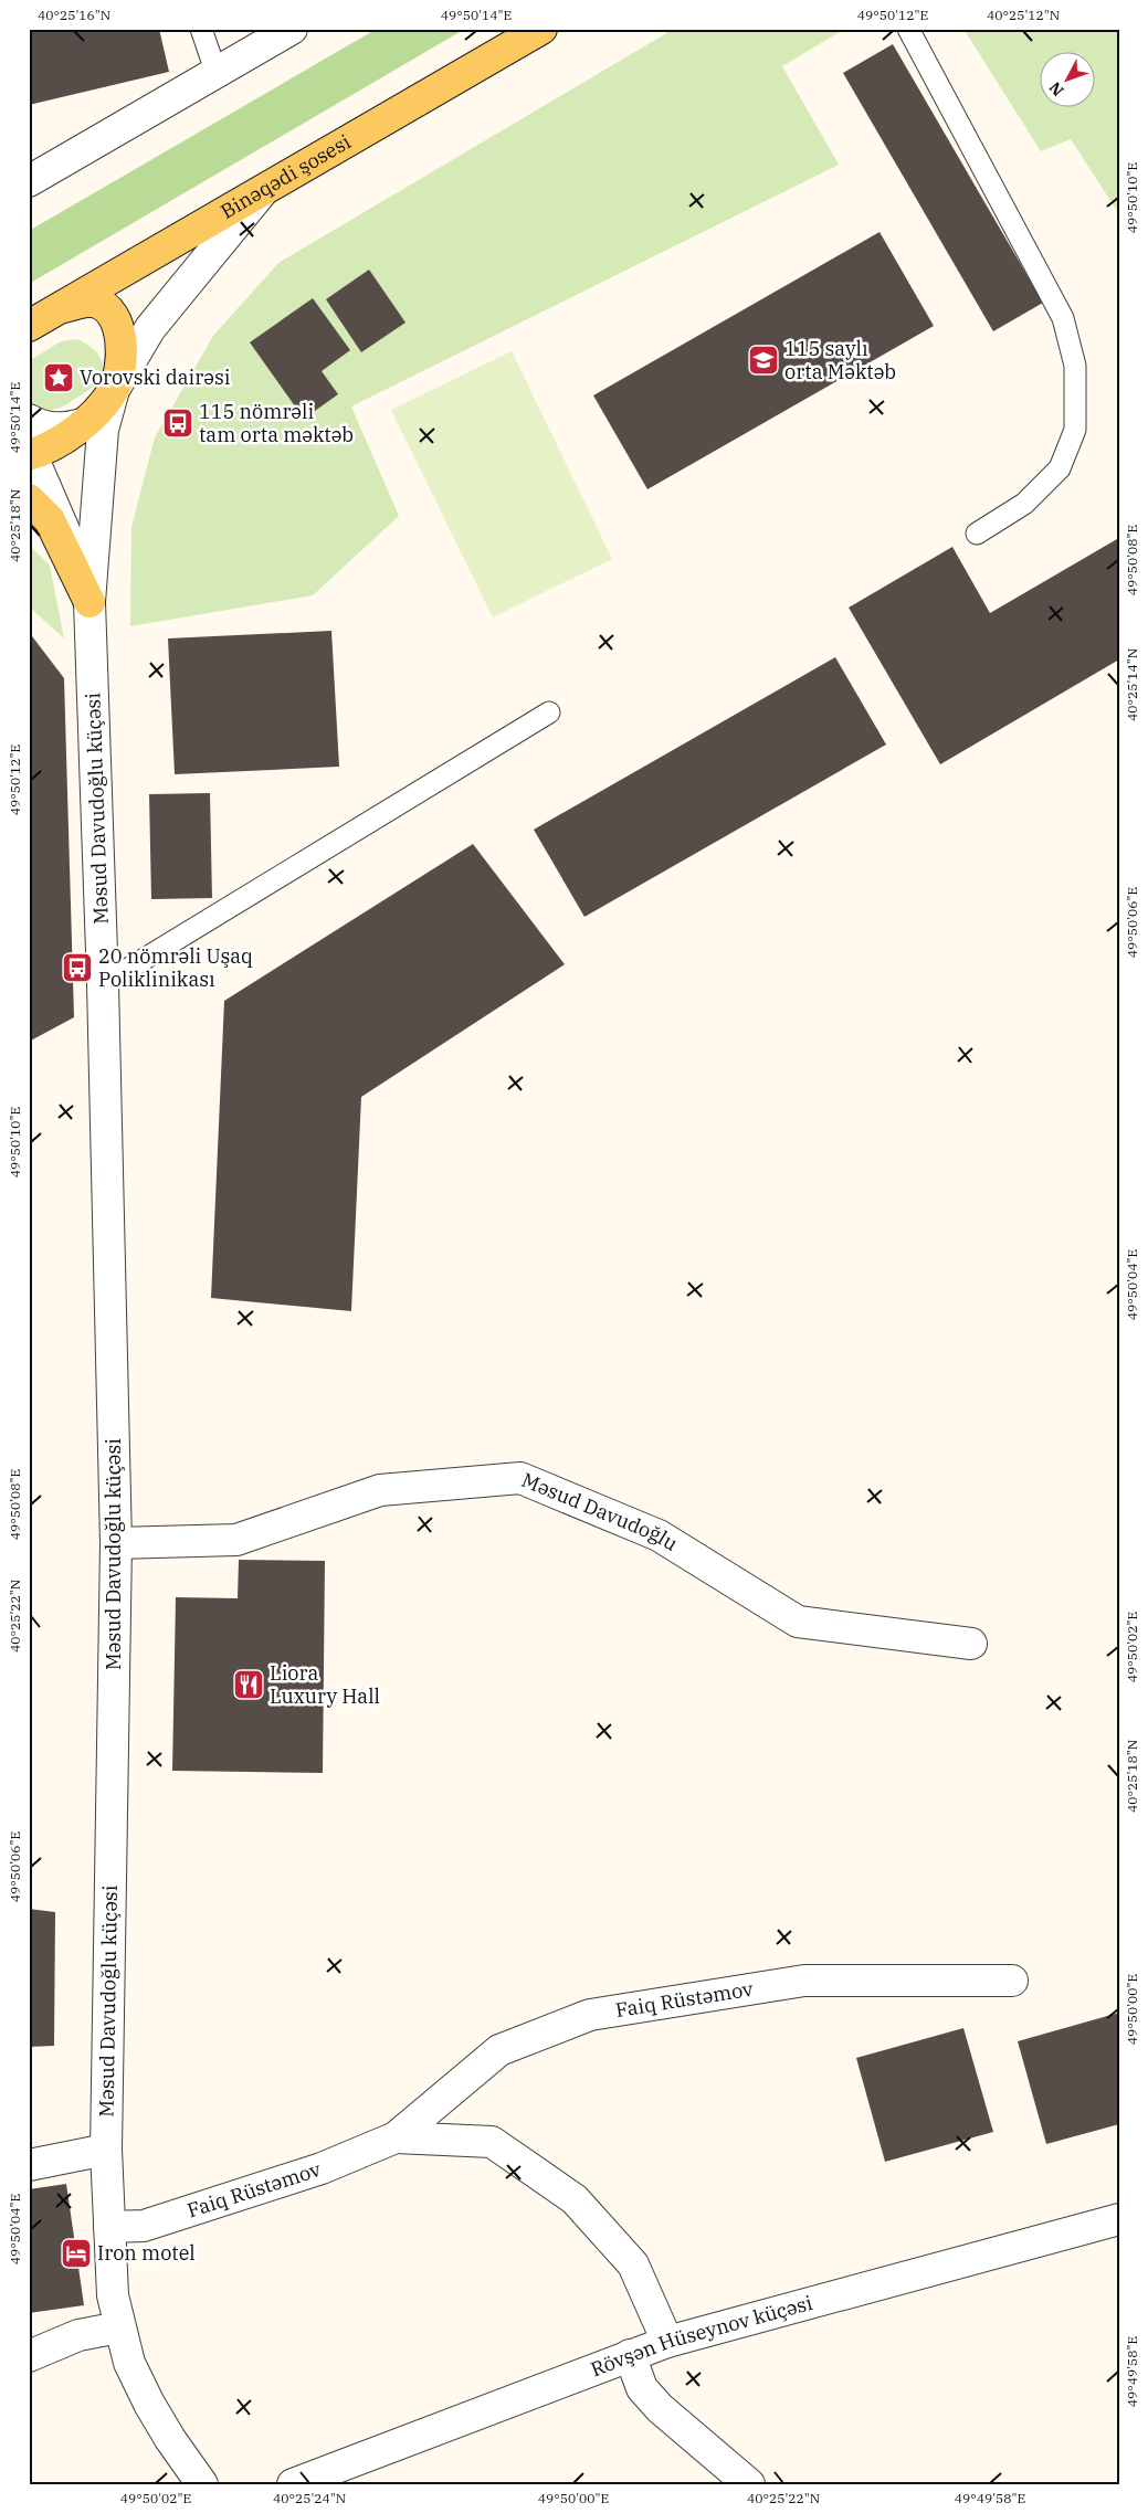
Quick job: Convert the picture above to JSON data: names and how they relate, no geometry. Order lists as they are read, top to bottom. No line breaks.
{"streets":{"main road":["Binəqədi şosesi"],"street":["Məsud Davudoğlu küçəsi","Məsud Davudoğlu","Faiq Rüstəmov","Rövşən Hüseynov küçəsi"]},"crossings":[["Məsud Davudoğlu küçəsi","Məsud Davudoğlu"],["Məsud Davudoğlu küçəsi","Faiq Rüstəmov"],["Faiq Rüstəmov","Rövşən Hüseynov küçəsi"]],"places":{"school or university":["115 saylı orta Məktəb"],"place":["Vorovski dairəsi"],"bus stop":["115 nömrəli tam orta məktəb","20 nömrəli Uşaq Poliklinikası"],"restaurant":["Liora Luxury Hall"],"hotel":["Iron motel"]},"north":"bottom left","coordinates":["40°25'16\"N","49°50'14\"E","49°50'12\"E","40°25'12\"N","49°50'10\"E","40°25'18\"N","49°50'08\"E","40°25'14\"N","49°50'06\"E","49°50'04\"E","40°25'22\"N","49°50'02\"E","49°50'00\"E","49°49'58\"E","40°25'24\"N"]}
